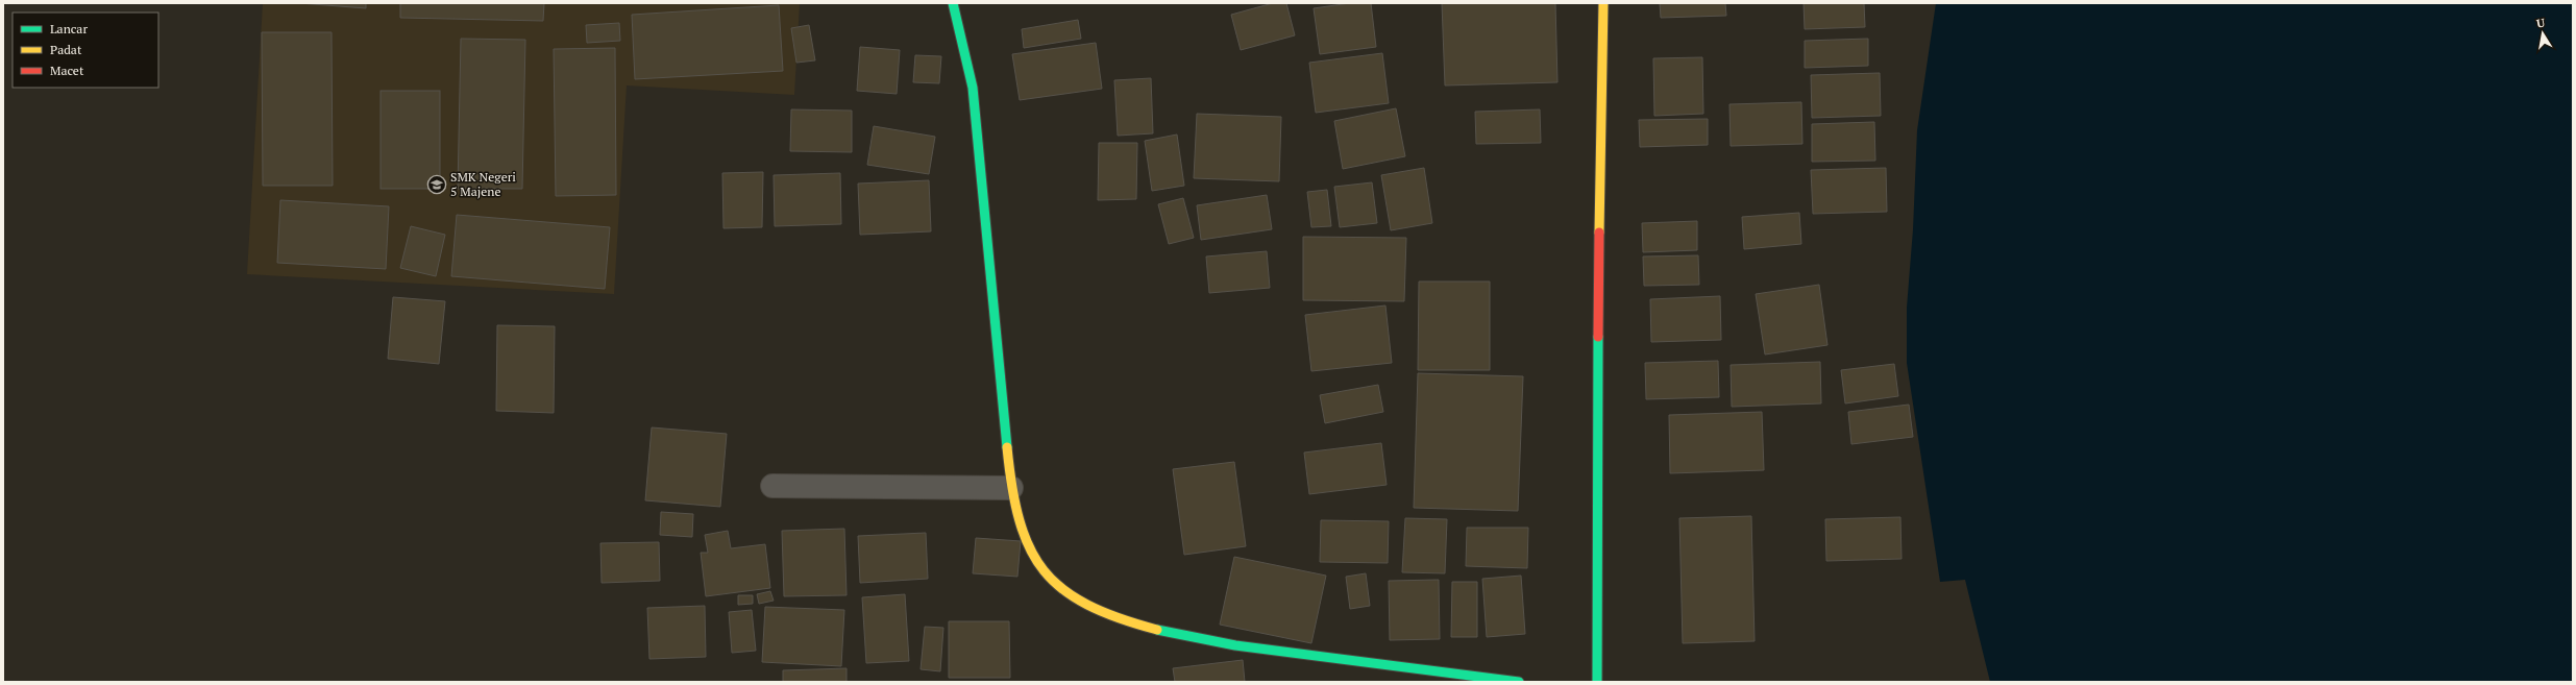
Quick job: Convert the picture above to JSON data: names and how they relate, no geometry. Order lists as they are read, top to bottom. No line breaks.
{"places":{"school or university":["SMK Negeri 5 Majene"]},"legend":["Lancar","Padat","Macet"],"north":"top"}
